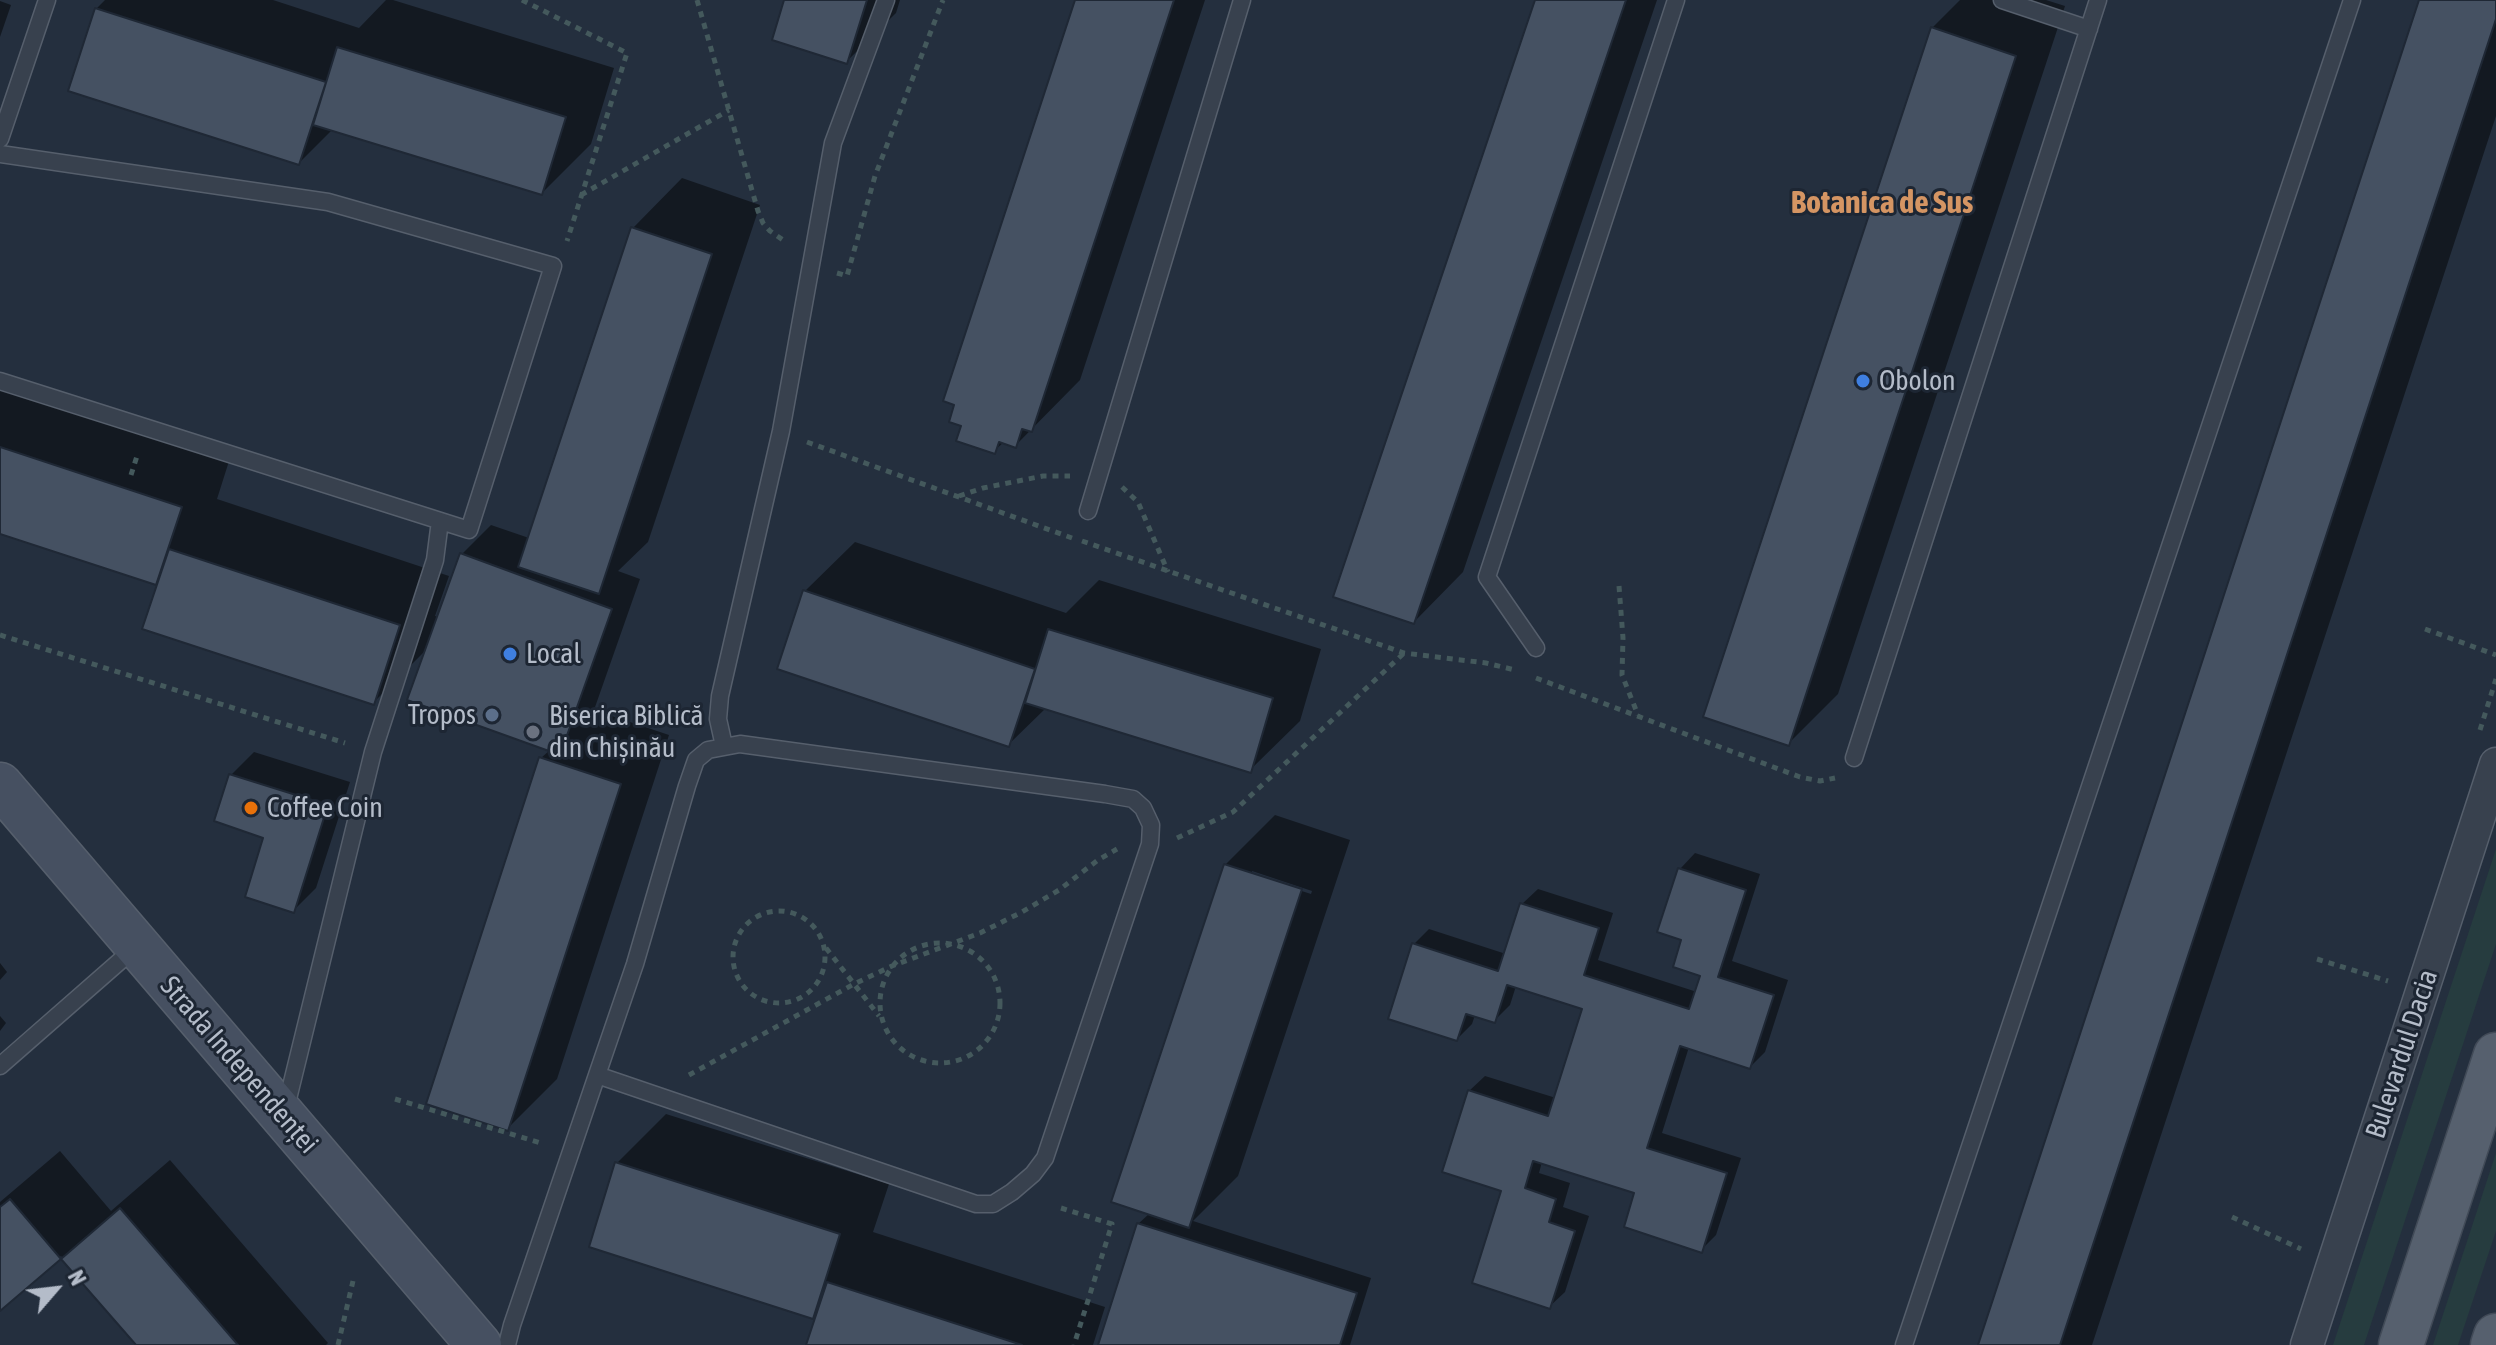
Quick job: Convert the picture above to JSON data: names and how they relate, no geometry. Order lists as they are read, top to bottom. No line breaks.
{"streets":{"main road":["Strada Independenței"],"street":["Bulevardul Dacia"]},"districts":["Botanica de Sus"],"places":["Obolon","Local","Tropos","Biserica Biblică din Chișinău","Coffee Coin"],"north":"top right"}
